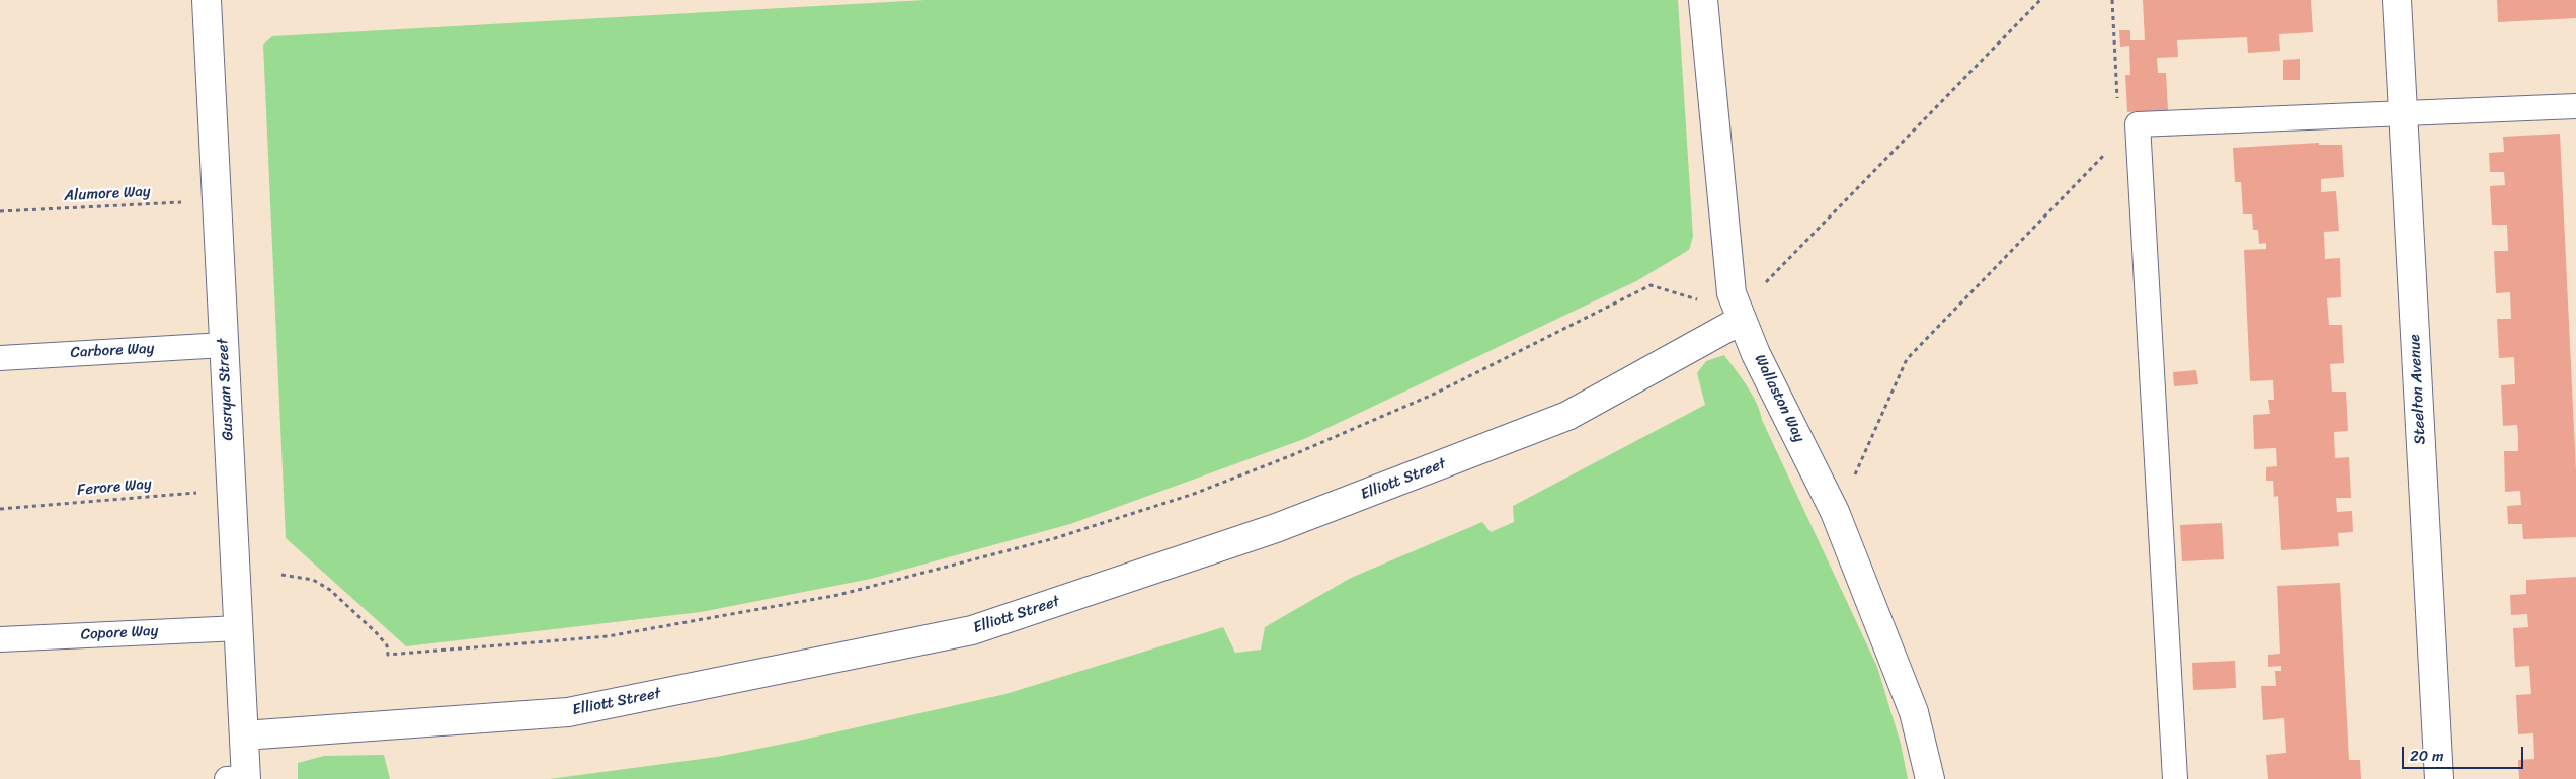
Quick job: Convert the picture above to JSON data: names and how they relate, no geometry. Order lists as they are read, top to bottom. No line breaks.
{"streets":{"street":["Gusryan Street","Steelton Avenue","Wallaston Way","Elliott Street"],"lane":["Carbore Way","Copore Way"],"path":["Alumore Way","Ferore Way"]},"crossings":[["Alumore Way","Gusryan Street"],["Carbore Way","Gusryan Street"],["Gusryan Street","Elliott Street"],["Gusryan Street","Ferore Way"],["Gusryan Street","Copore Way"],["Wallaston Way","Elliott Street"]],"scale_bar":"20 m"}
